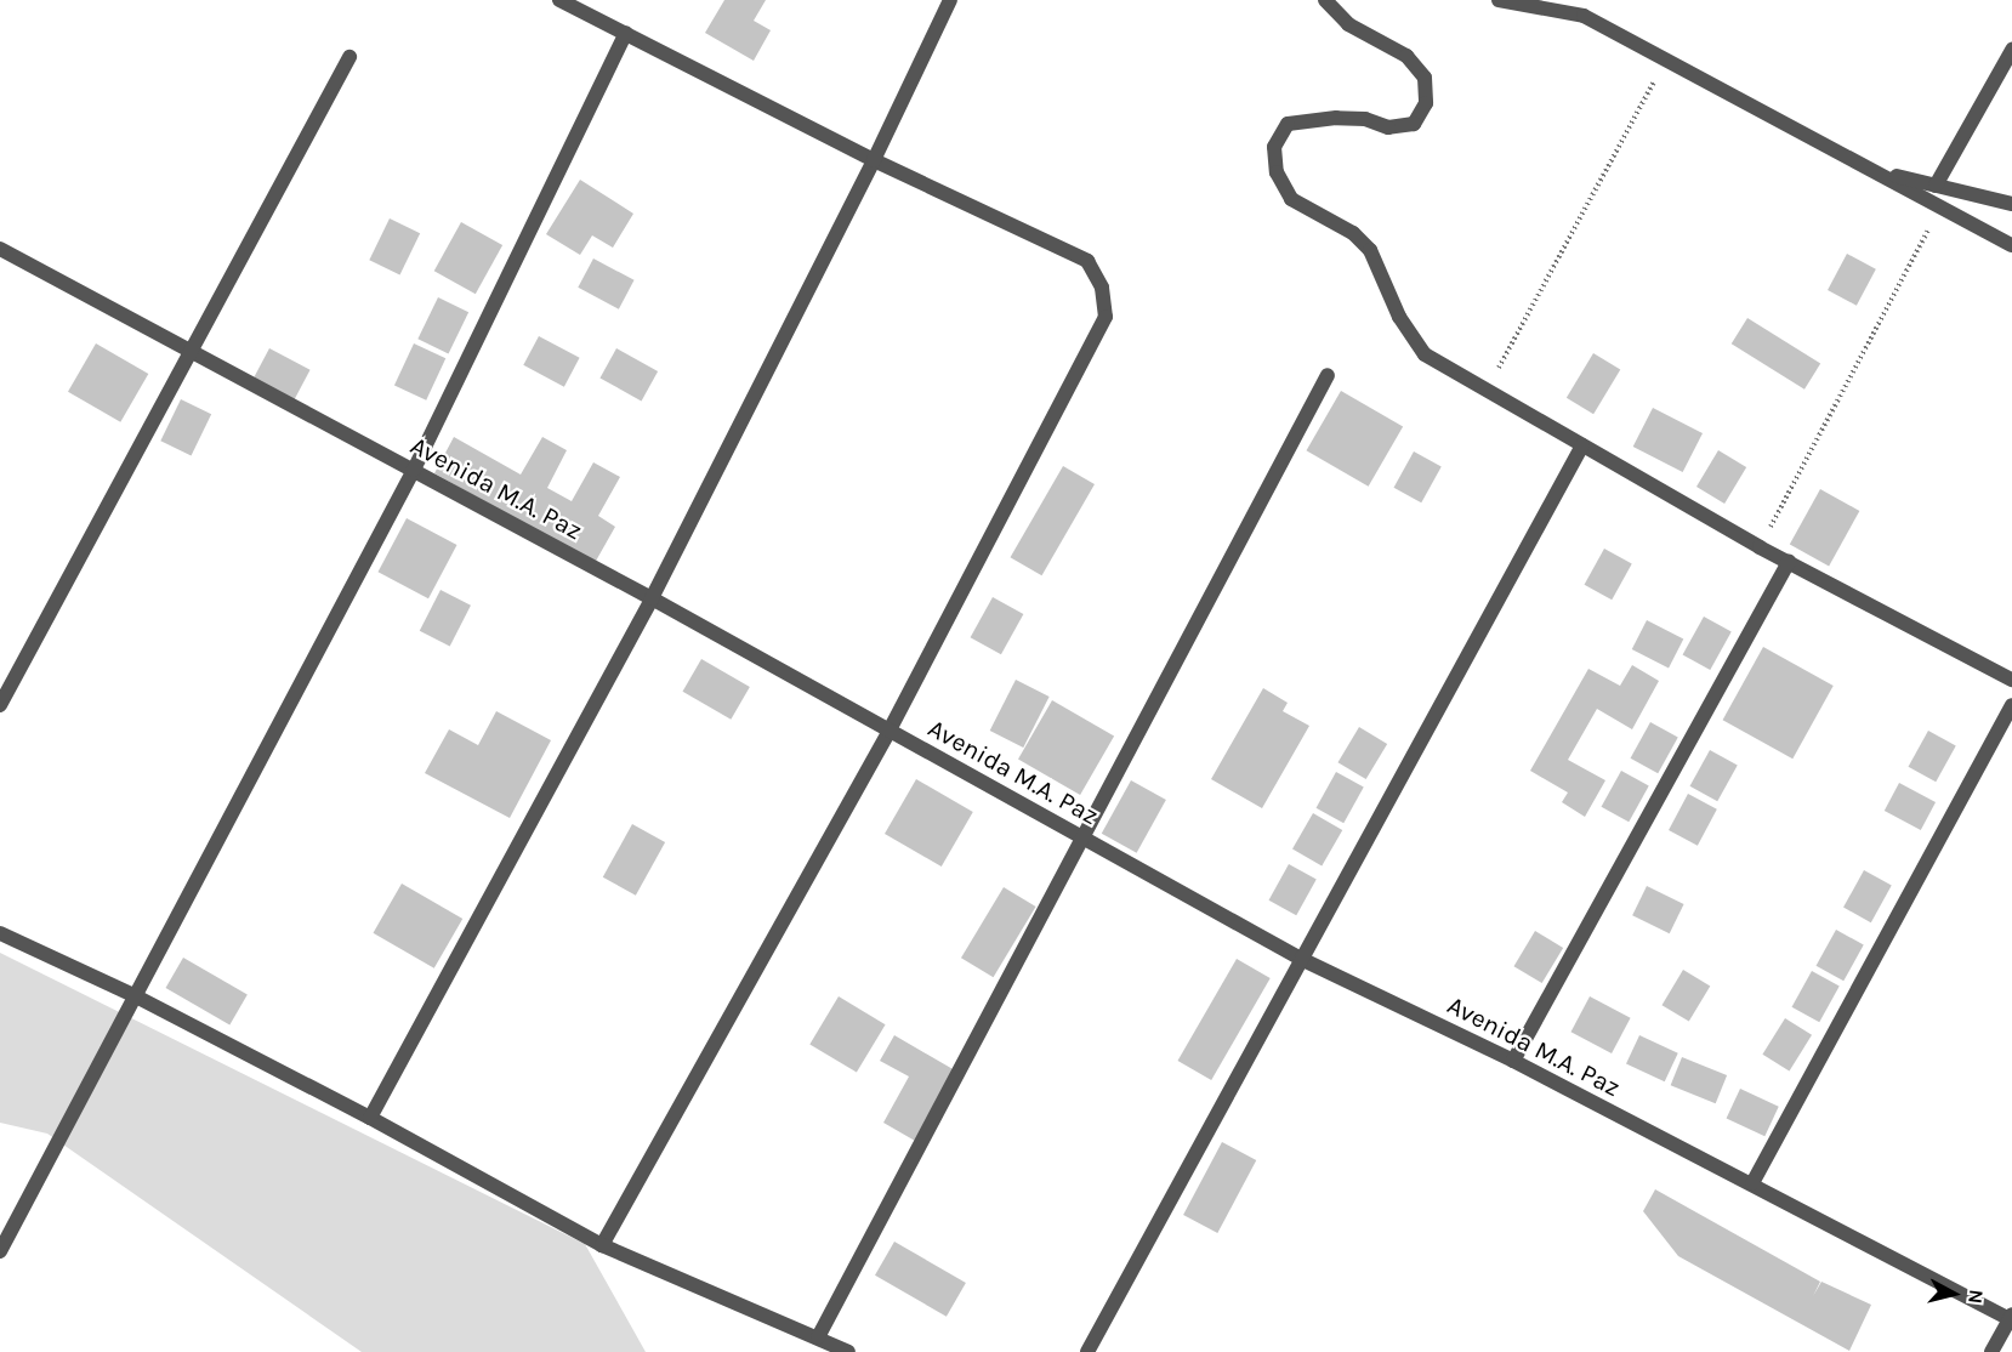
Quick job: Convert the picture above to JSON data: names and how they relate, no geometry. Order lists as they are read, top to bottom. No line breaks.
{"streets":{"street":["Avenida M.A. Paz"]},"north":"right"}
